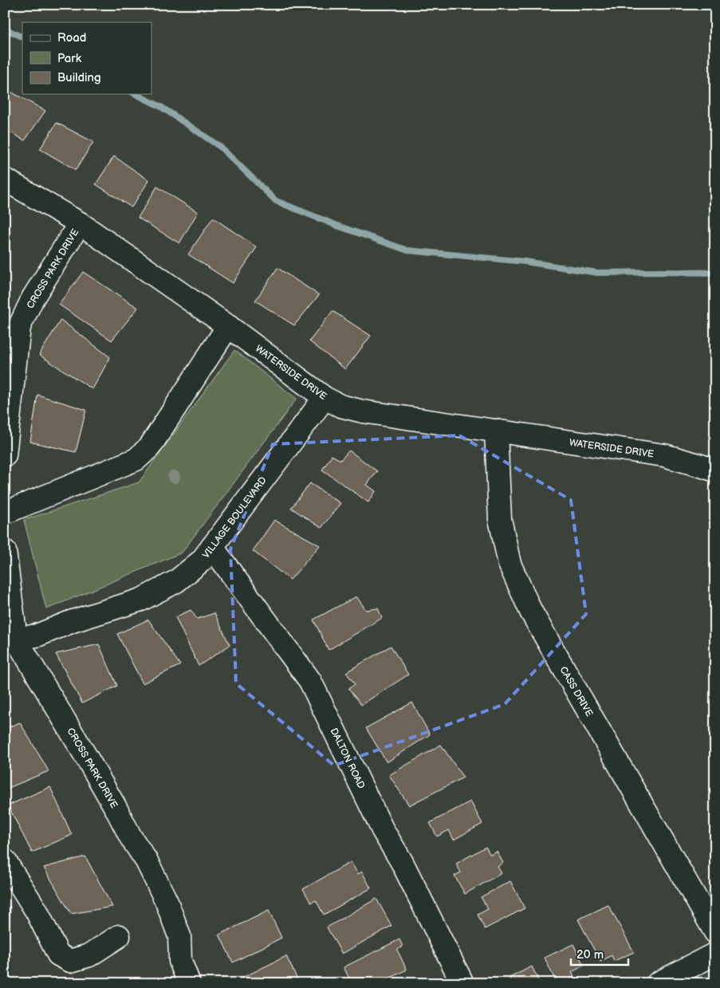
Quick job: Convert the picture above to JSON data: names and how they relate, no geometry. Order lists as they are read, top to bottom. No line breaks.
{"streets":{"street":["CROSS PARK DRIVE","WATERSIDE DRIVE","VILLAGE BOULEVARD","CASS DRIVE","DALTON ROAD"]},"crossings":[["CROSS PARK DRIVE","WATERSIDE DRIVE"],["CROSS PARK DRIVE","VILLAGE BOULEVARD"],["WATERSIDE DRIVE","VILLAGE BOULEVARD"],["WATERSIDE DRIVE","CASS DRIVE"],["VILLAGE BOULEVARD","DALTON ROAD"]],"legend":["Road","Park","Building"],"scale_bar":"20 m"}
